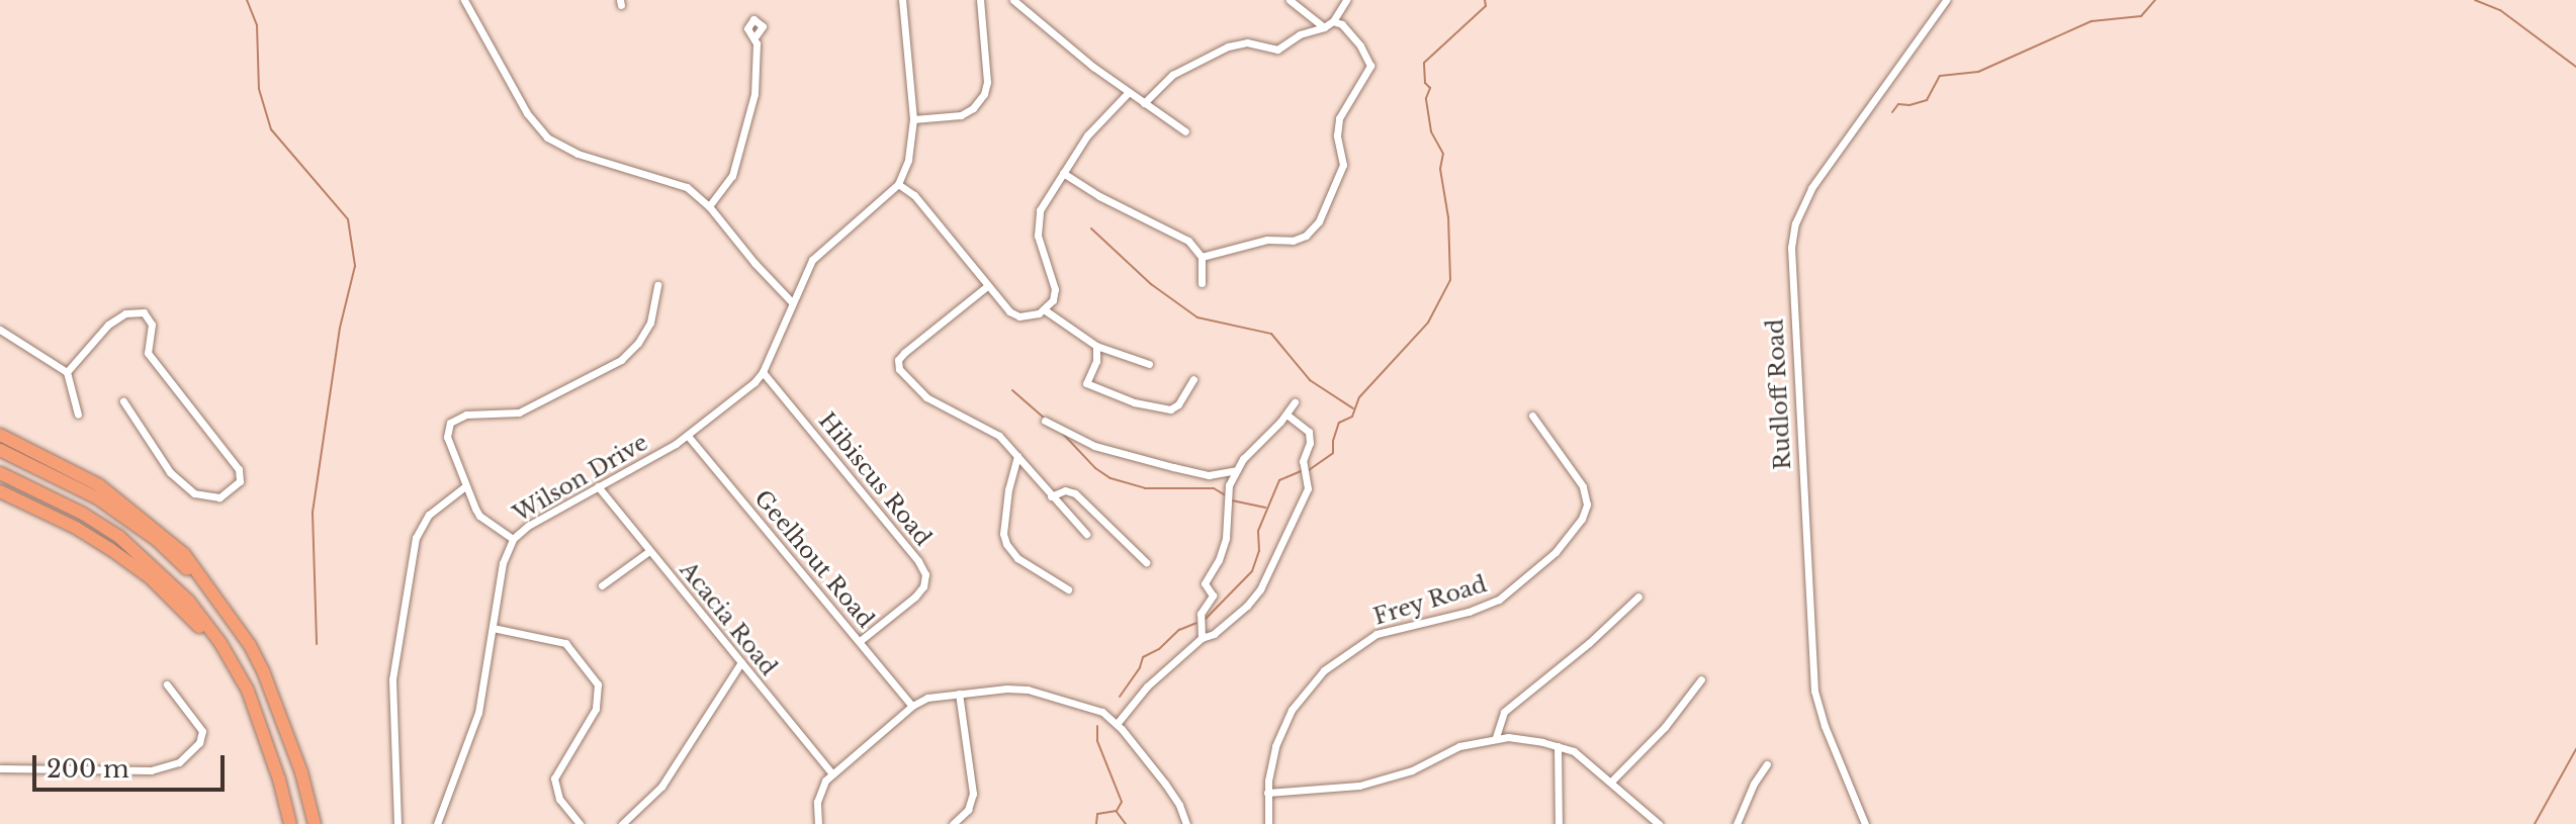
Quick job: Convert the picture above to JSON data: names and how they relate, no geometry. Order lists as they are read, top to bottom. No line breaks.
{"streets":{"street":["Rudloff Road","Wilson Drive","Hibiscus Road","Geelhout Road","Frey Road","Acacia Road"]},"crossings":[["Wilson Drive","Hibiscus Road"],["Wilson Drive","Geelhout Road"],["Wilson Drive","Acacia Road"],["Hibiscus Road","Geelhout Road"]],"scale_bar":"200 m"}
